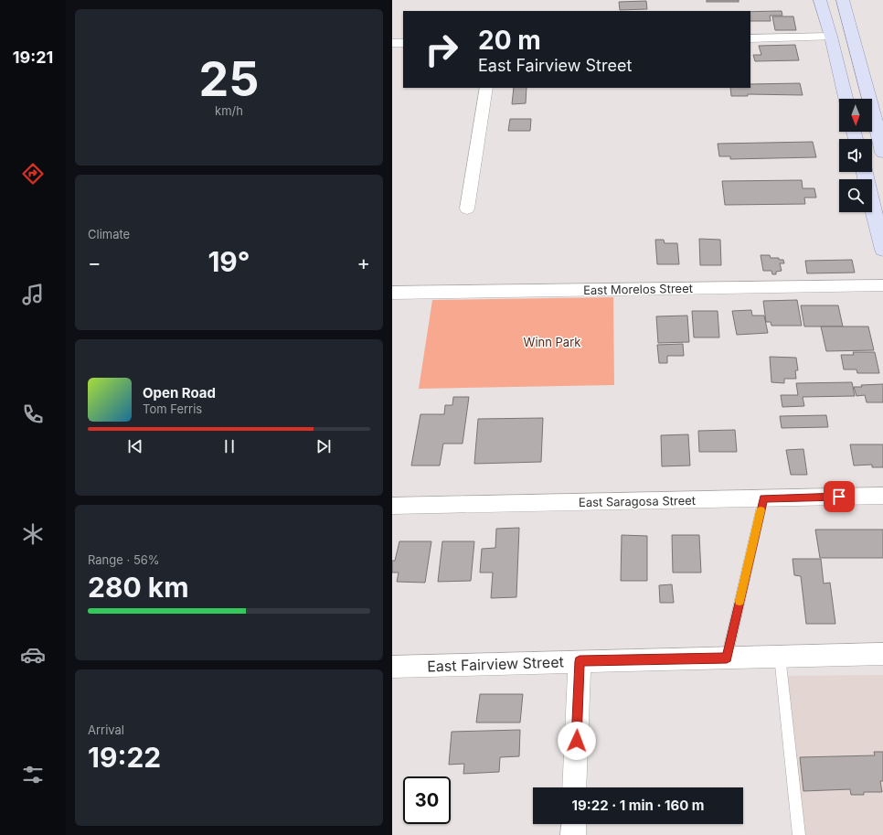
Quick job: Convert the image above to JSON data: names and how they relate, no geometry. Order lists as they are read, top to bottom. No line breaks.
{"streets":{"street":["East Morelos Street","East Saragosa Street","East Fairview Street"]},"parks":["Winn Park"],"north":"bottom","page":{"tabs":"19:21","tile":[["25","km/h"],"Climate",["Range · 56%","280 km"],["Arrival","19:22"]],"turn":["20 m","East Fairview Street"],"heat":["−","19°","+"],"song":["Open Road","Tom Ferris"],"limit":"30","trip":"19:22 · 1 min · 160 m"}}
